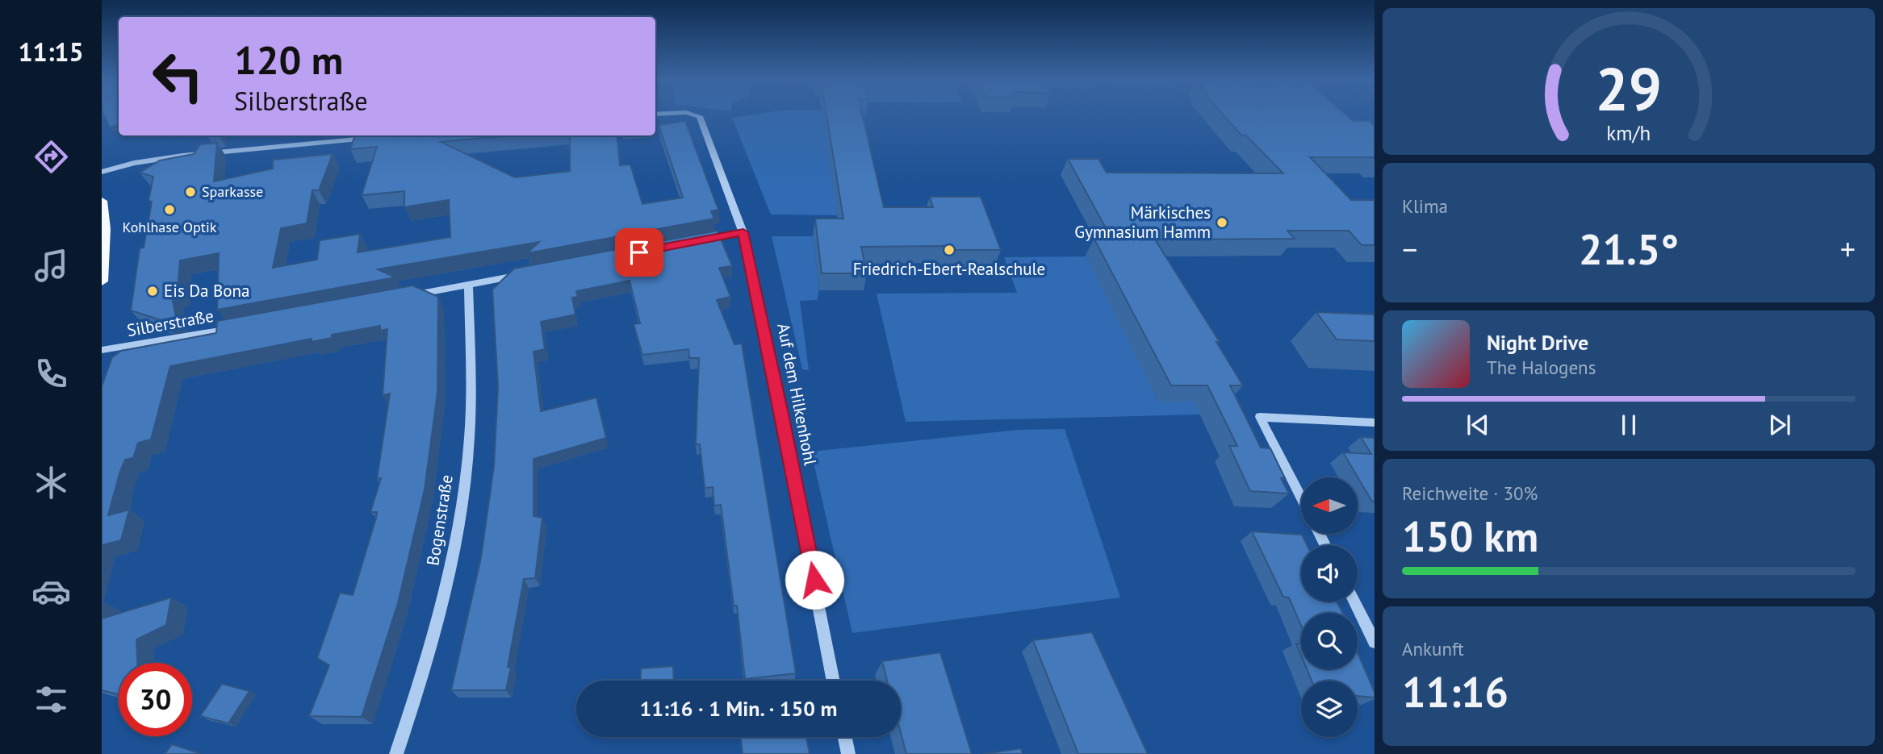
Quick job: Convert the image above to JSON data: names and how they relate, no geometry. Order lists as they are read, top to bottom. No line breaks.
{"streets":{"street":["Silberstraße","Auf dem Hilkenhohl","Bogenstraße"]},"places":["Sparkasse","Kohlhase Optik","Märkisches Gymnasium Hamm","Friedrich-Ebert-Realschule","Eis Da Bona"],"north":"left","page":{"tabs":"11:15","turn":["120 m","Silberstraße"],"tile":["Klima",["Reichweite · 30%","150 km"],["Ankunft","11:16"]],"heat":["−","21.5°","+"],"song":["Night Drive","The Halogens"],"limit":"30","trip":"11:16 · 1 Min. · 150 m","gauge":["29","km/h"]}}
